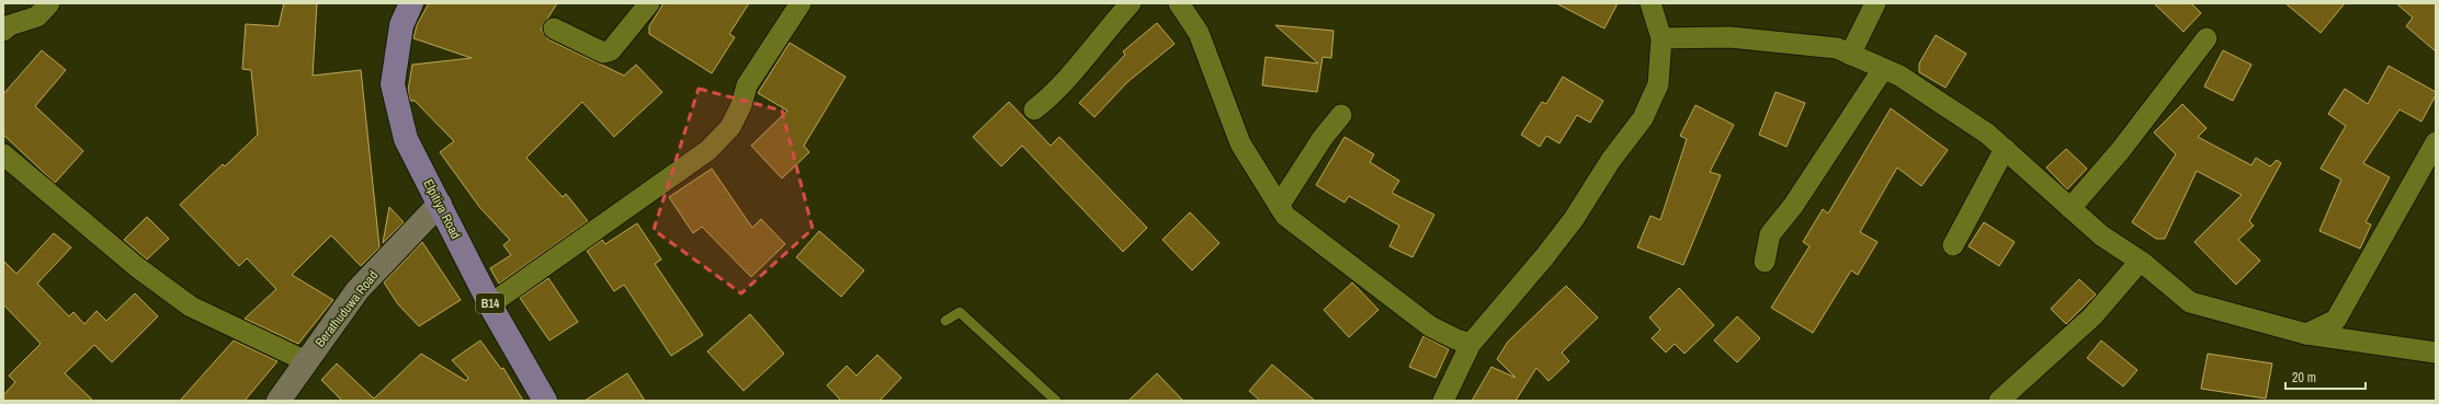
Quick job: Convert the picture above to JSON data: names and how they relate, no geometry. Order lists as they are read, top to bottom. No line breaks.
{"streets":{"main road":["Elpitiya Road","B14"],"street":["Berathuduwa Road"]},"crossings":[["Elpitiya Road","Berathuduwa Road"]],"scale_bar":"20 m"}
